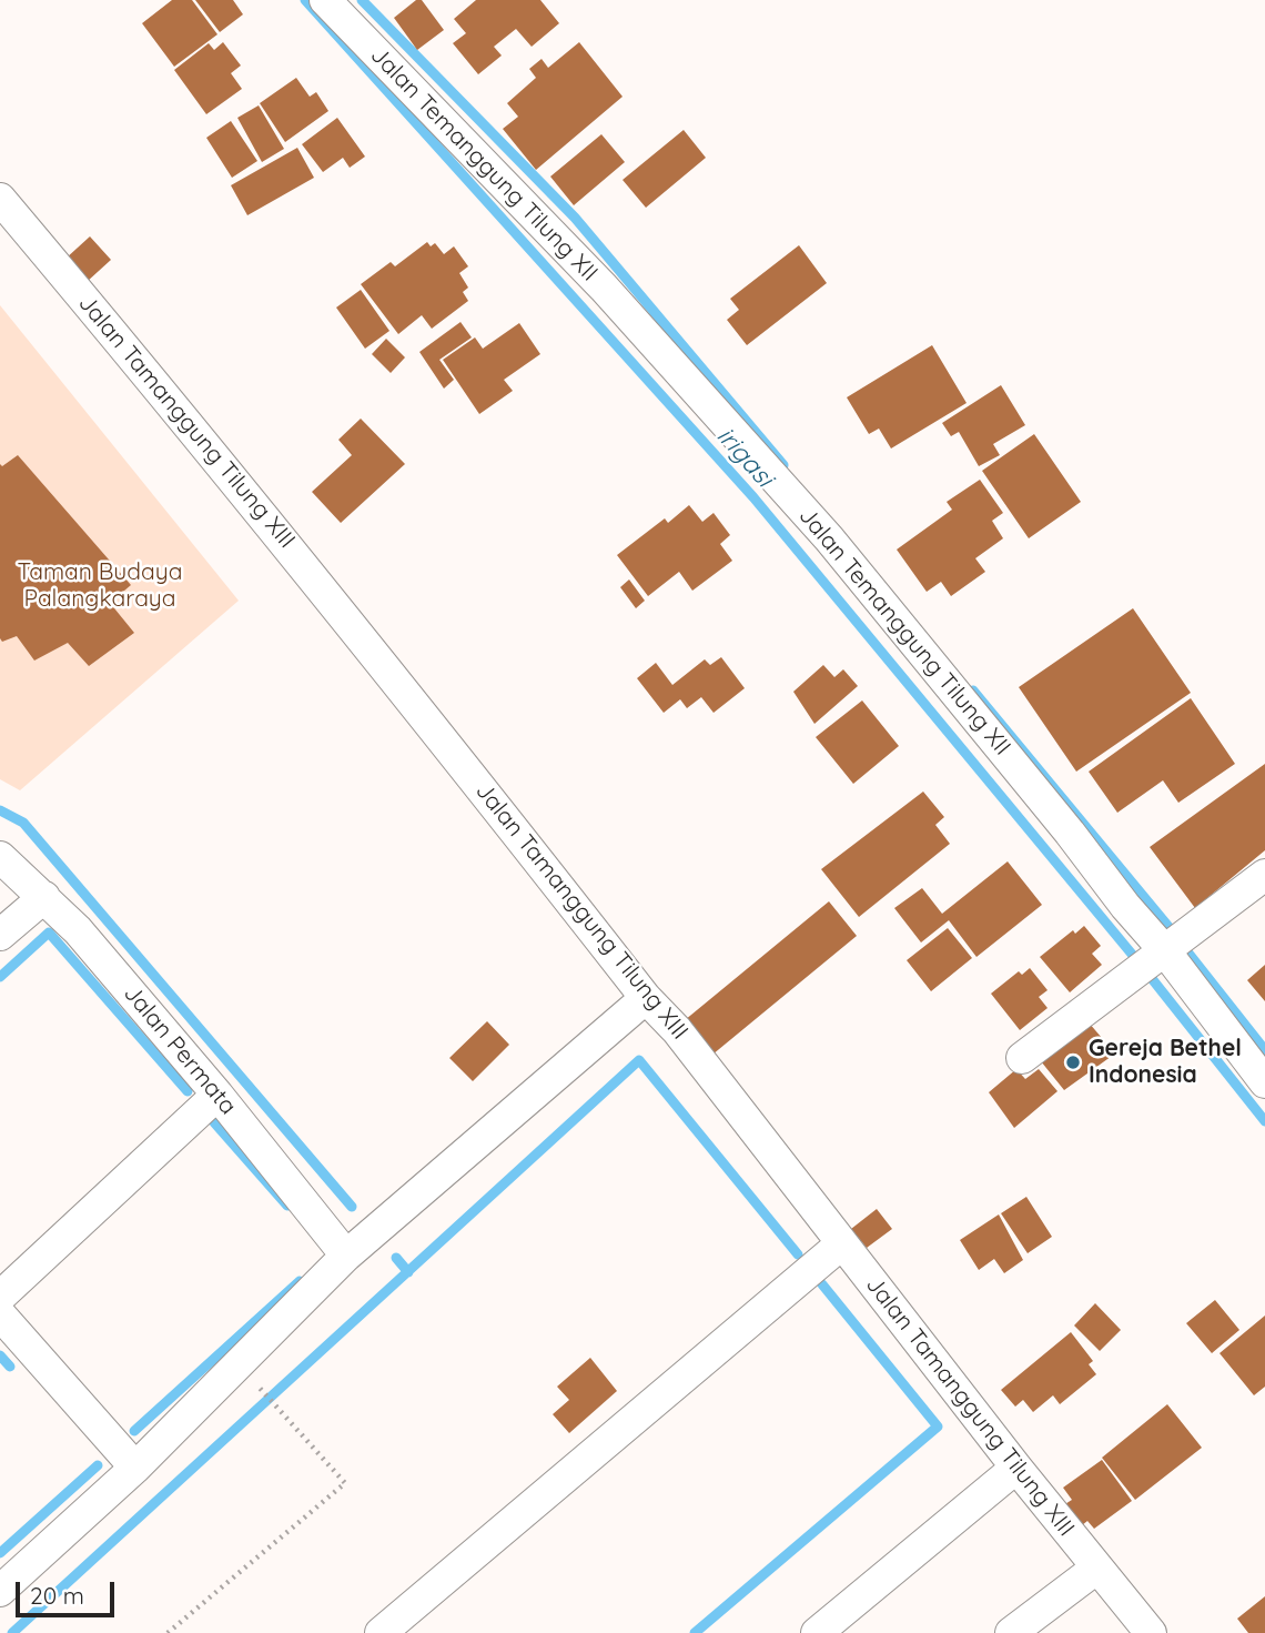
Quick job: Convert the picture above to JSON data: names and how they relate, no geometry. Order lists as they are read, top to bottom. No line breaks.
{"streets":{"street":["Jalan Temanggung Tilung XII","Jalan Tamanggung Tilung XIII","Jalan Permata"]},"water":["irigasi"],"parks":["Taman Budaya Palangkaraya"],"places":["Gereja Bethel Indonesia"],"scale_bar":"20 m"}
